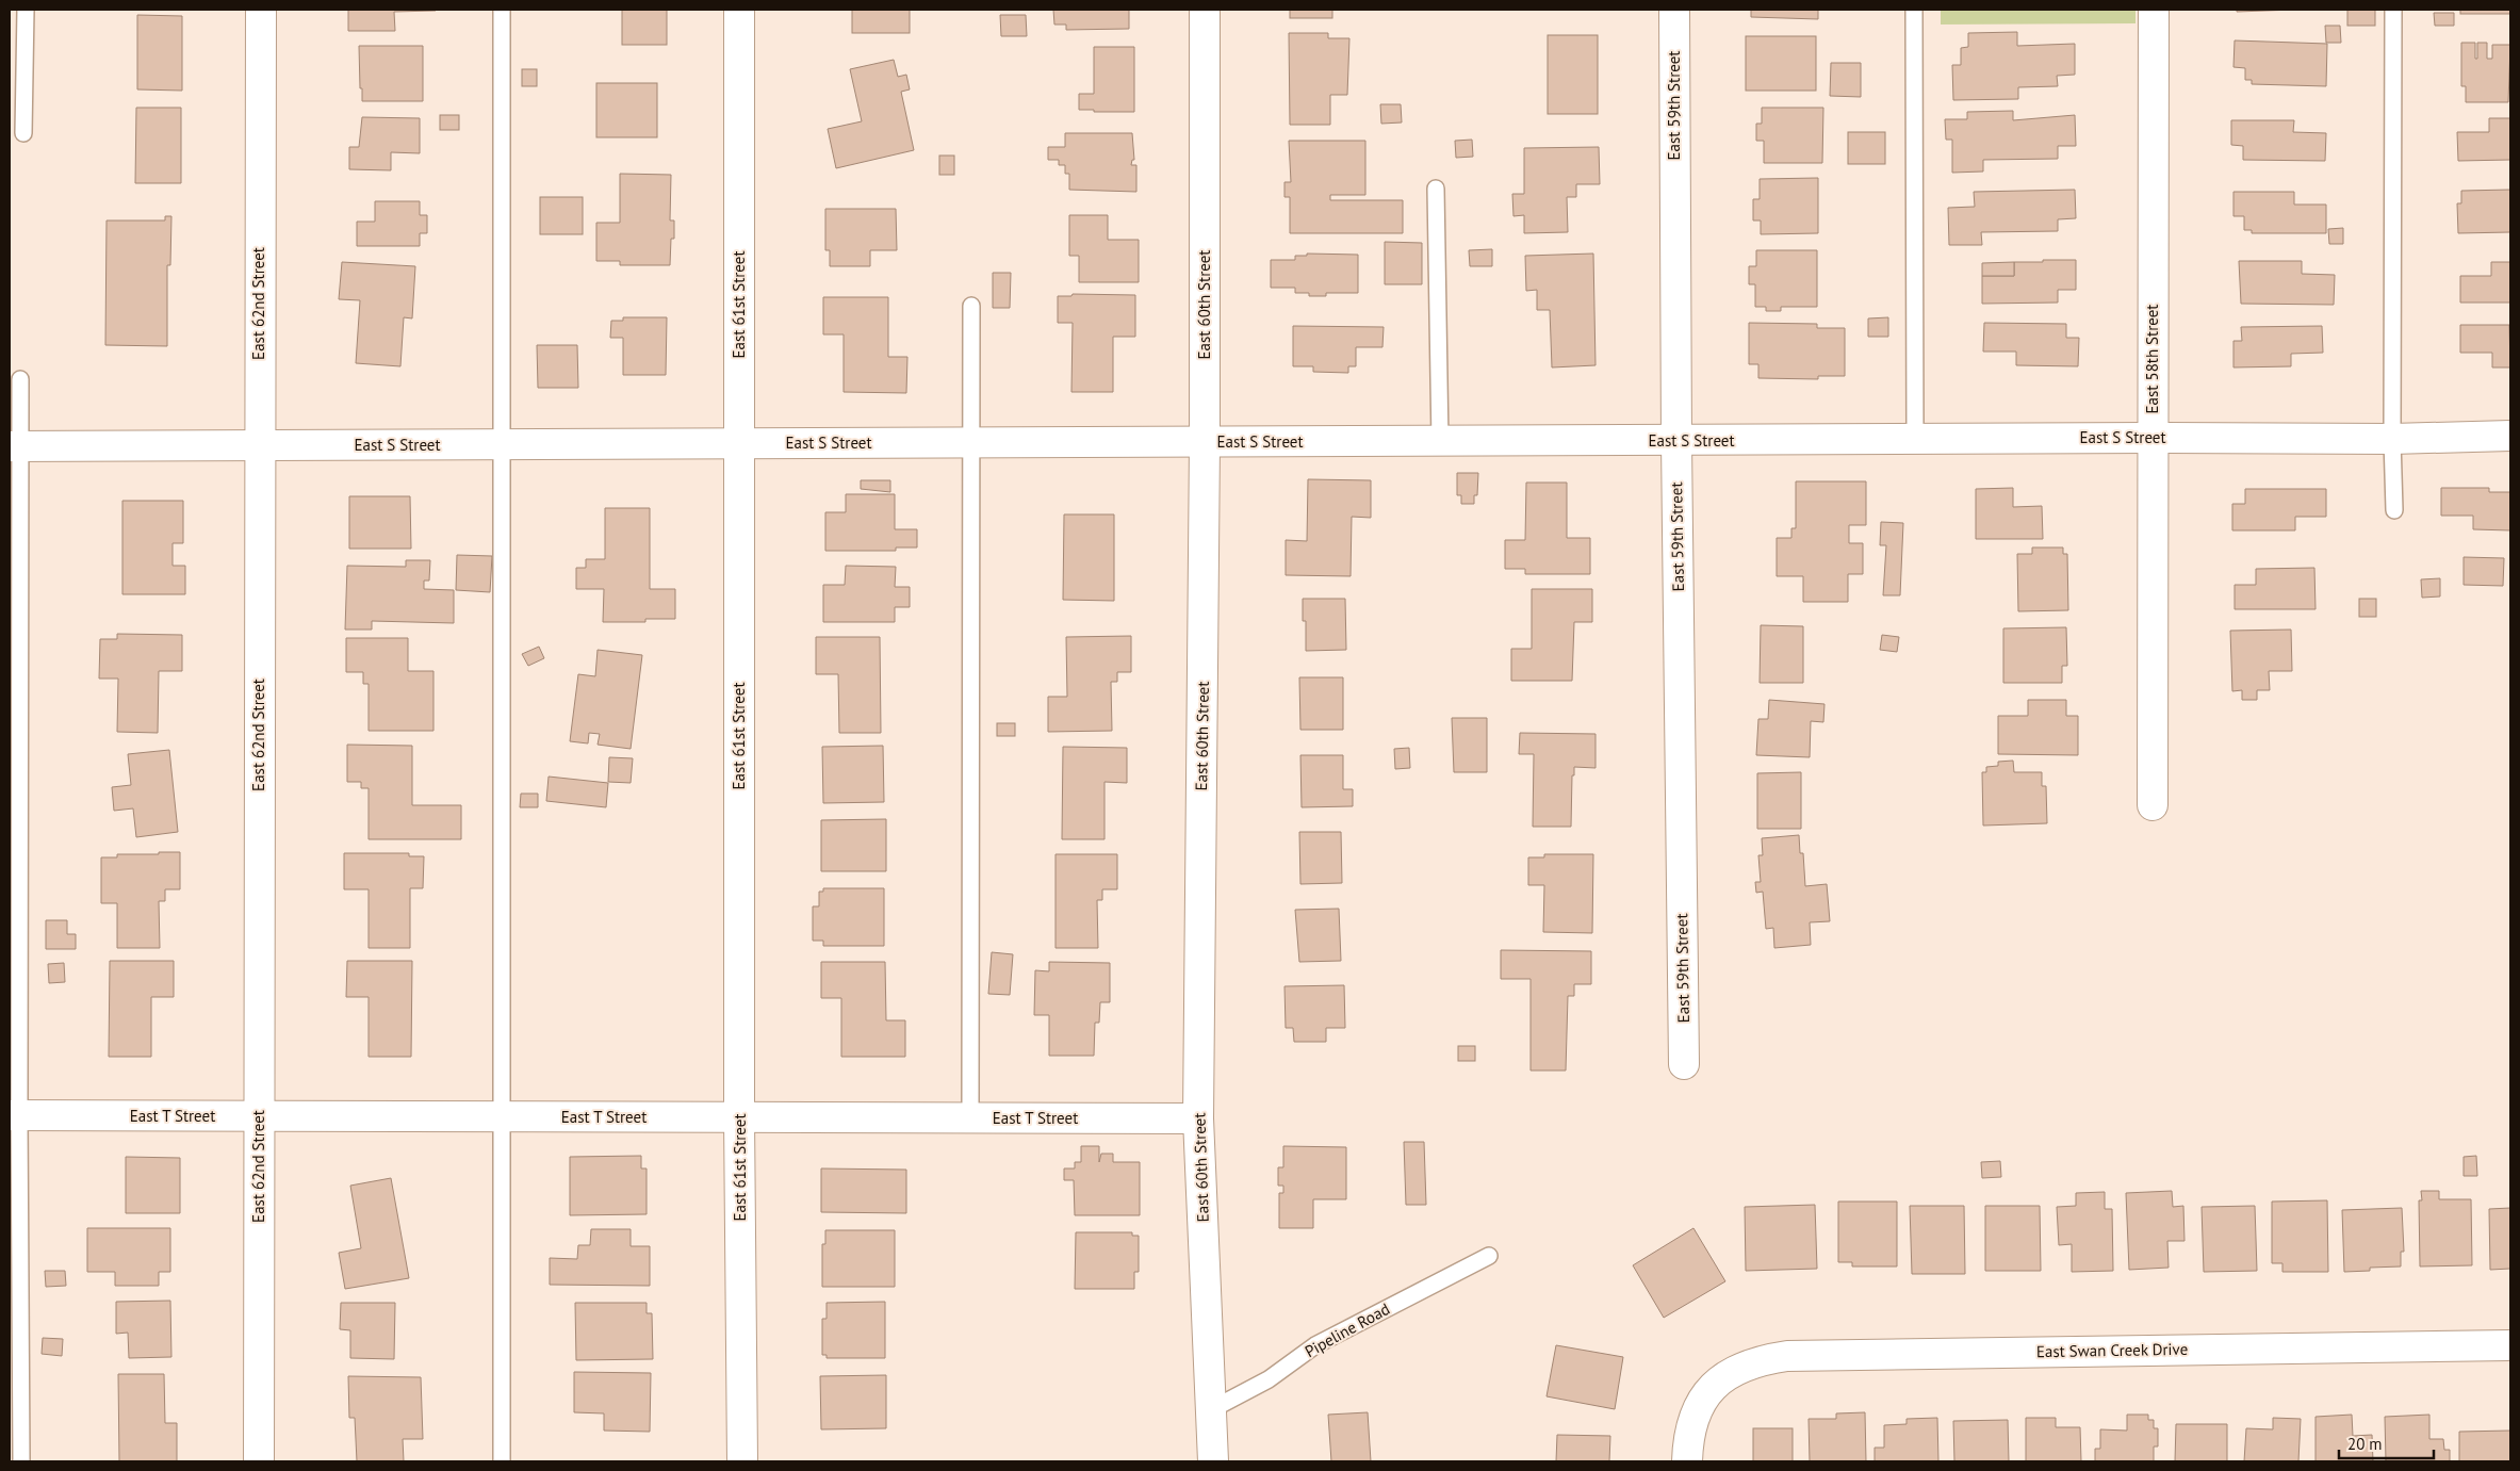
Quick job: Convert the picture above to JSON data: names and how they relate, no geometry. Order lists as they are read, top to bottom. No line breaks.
{"streets":{"street":["East 59th Street","East 62nd Street","East 61st Street","East 60th Street","East 58th Street","East S Street","East T Street","East Swan Creek Drive"],"lane":["Pipeline Road"]},"crossings":[["East 59th Street","East S Street"],["East 62nd Street","East S Street"],["East 62nd Street","East T Street"],["East 61st Street","East S Street"],["East 61st Street","East T Street"],["East 60th Street","East S Street"],["East 60th Street","East T Street"],["East 60th Street","Pipeline Road"],["East 58th Street","East S Street"]],"scale_bar":"20 m"}
